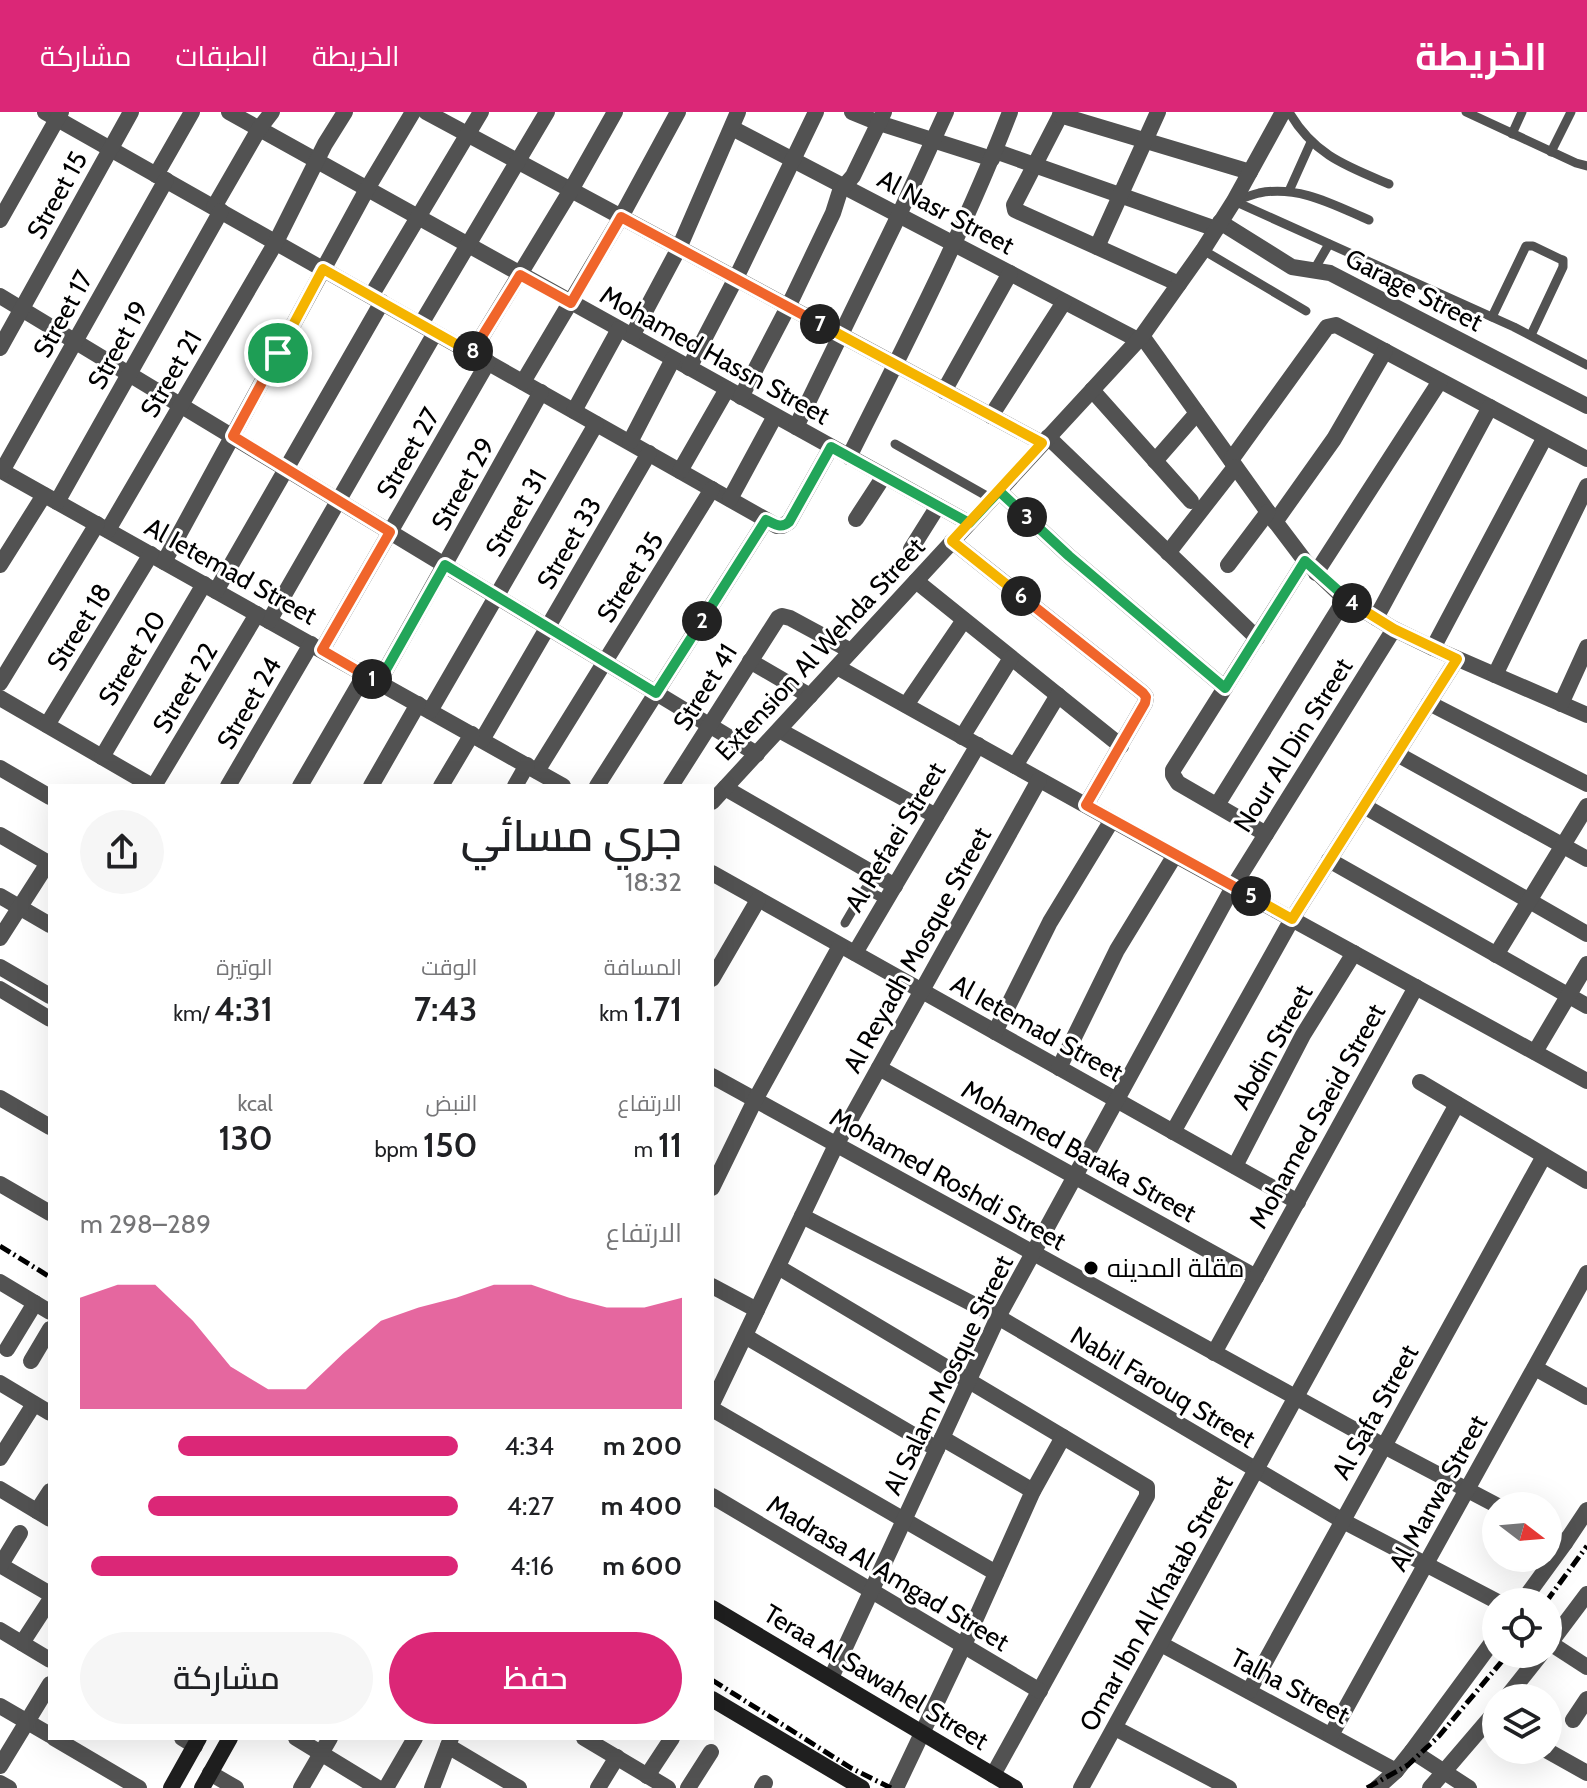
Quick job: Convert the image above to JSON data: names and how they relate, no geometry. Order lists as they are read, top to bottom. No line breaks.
{"streets":{"main road":["Teraa Al Sawahel Street"],"street":["Street 15","Al Nasr Street","Garage Street","Street 17","Street 19","Mohamed Hassn Street","Street 21","Street 27","Street 29","Street 31","Street 33","Al Ietemad Street","Street 35","Street 18","Extension Al Wehda Street","Street 20","Street 41","Street 22","Street 24","Nour Al Din Street","Al Refaei Street","Al Reyadh Mosque Street","Abdin Street","Mohamed Saeid Street","Mohamed Baraka Street","Mohamed Roshdi Street","Al Salam Mosque Street","Nabil Farouq Street","Al Safa Street","Al Marwa Street","Madrasa Al Amgad Street","Omar Ibn Al Khatab Street","Talha Street"]},"crossings":[["Al Nasr Street","Extension Al Wehda Street"],["Garage Street","Extension Al Wehda Street"],["Street 17","Al Ietemad Street"],["Street 19","Mohamed Hassn Street"],["Street 19","Al Ietemad Street"],["Mohamed Hassn Street","Street 21"],["Mohamed Hassn Street","Street 18"],["Mohamed Hassn Street","Extension Al Wehda Street"],["Mohamed Hassn Street","Street 20"],["Mohamed Hassn Street","Street 22"],["Street 21","Al Ietemad Street"],["Street 27","Al Ietemad Street"],["Street 27","Street 24"],["Street 29","Al Ietemad Street"],["Street 31","Al Ietemad Street"],["Street 33","Al Ietemad Street"],["Al Ietemad Street","Street 35"],["Al Ietemad Street","Street 18"],["Al Ietemad Street","Street 20"],["Al Ietemad Street","Street 22"],["Al Ietemad Street","Street 24"],["Al Ietemad Street","Al Refaei Street"],["Al Ietemad Street","Al Reyadh Mosque Street"],["Al Ietemad Street","Abdin Street"],["Al Ietemad Street","Mohamed Saeid Street"],["Al Ietemad Street","Al Salam Mosque Street"],["Extension Al Wehda Street","Street 41"],["Nour Al Din Street","Al Salam Mosque Street"],["Al Refaei Street","Mohamed Roshdi Street"],["Al Reyadh Mosque Street","Mohamed Baraka Street"],["Al Reyadh Mosque Street","Mohamed Roshdi Street"],["Al Reyadh Mosque Street","Nabil Farouq Street"],["Mohamed Saeid Street","Mohamed Baraka Street"],["Mohamed Saeid Street","Mohamed Roshdi Street"],["Mohamed Baraka Street","Al Salam Mosque Street"],["Mohamed Roshdi Street","Al Salam Mosque Street"],["Mohamed Roshdi Street","Al Safa Street"],["Mohamed Roshdi Street","Al Marwa Street"],["Mohamed Roshdi Street","Omar Ibn Al Khatab Street"],["Al Salam Mosque Street","Nabil Farouq Street"],["Al Salam Mosque Street","Madrasa Al Amgad Street"],["Al Salam Mosque Street","Teraa Al Sawahel Street"],["Nabil Farouq Street","Al Safa Street"],["Nabil Farouq Street","Al Marwa Street"],["Nabil Farouq Street","Omar Ibn Al Khatab Street"],["Al Safa Street","Talha Street"],["Al Marwa Street","Talha Street"],["Omar Ibn Al Khatab Street","Talha Street"]],"places":["مقلة المدينه"],"north":"right","page":{"header":"الخريطة","nav":["الخريطة","الطبقات","مشاركة"],"pins":["7","8","3","6","4","2","1","5"],"heading":["جري مسائي","18:32"],"stats":[["المسافة","1.71 km"],["الوقت","7:43"],["الوتيرة","4:31 /km"],["الارتفاع","11 m"],["النبض","150 bpm"],["kcal","130"]],"chart":["الارتفاع","289–298 m"],"list":[{"name":"200 m","note":"4:34"},{"name":"400 m","note":"4:27"},{"name":"600 m","note":"4:16"}],"buttons":["حفظ","مشاركة"]}}
